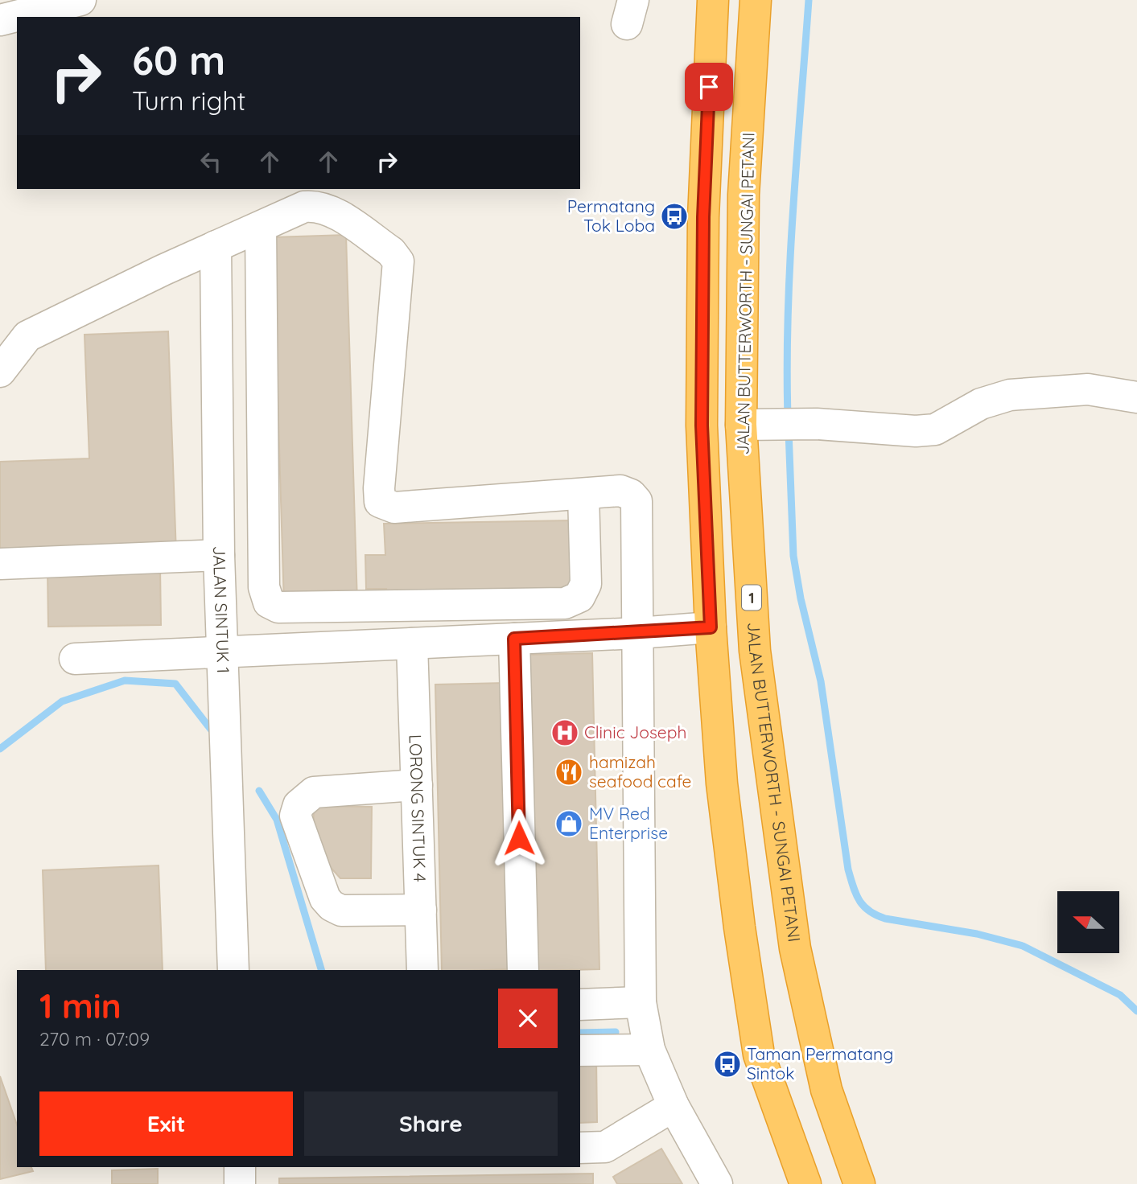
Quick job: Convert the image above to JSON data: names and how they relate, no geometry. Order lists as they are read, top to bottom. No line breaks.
{"streets":{"highway":["JALAN BUTTERWORTH - SUNGAI PETANI","1"],"street":["JALAN SINTUK 1","LORONG SINTUK 4"]},"places":{"bus stop":["Permatang Tok Loba","Taman Permatang Sintok"],"hospital":["Clinic Joseph"],"restaurant":["hamizah seafood cafe"],"shop":["MV Red Enterprise"]},"north":"left","page":{"turn":["60 m","Turn right"],"heading":["1 min","270 m · 07:09"],"buttons":["Exit","Share"]}}
